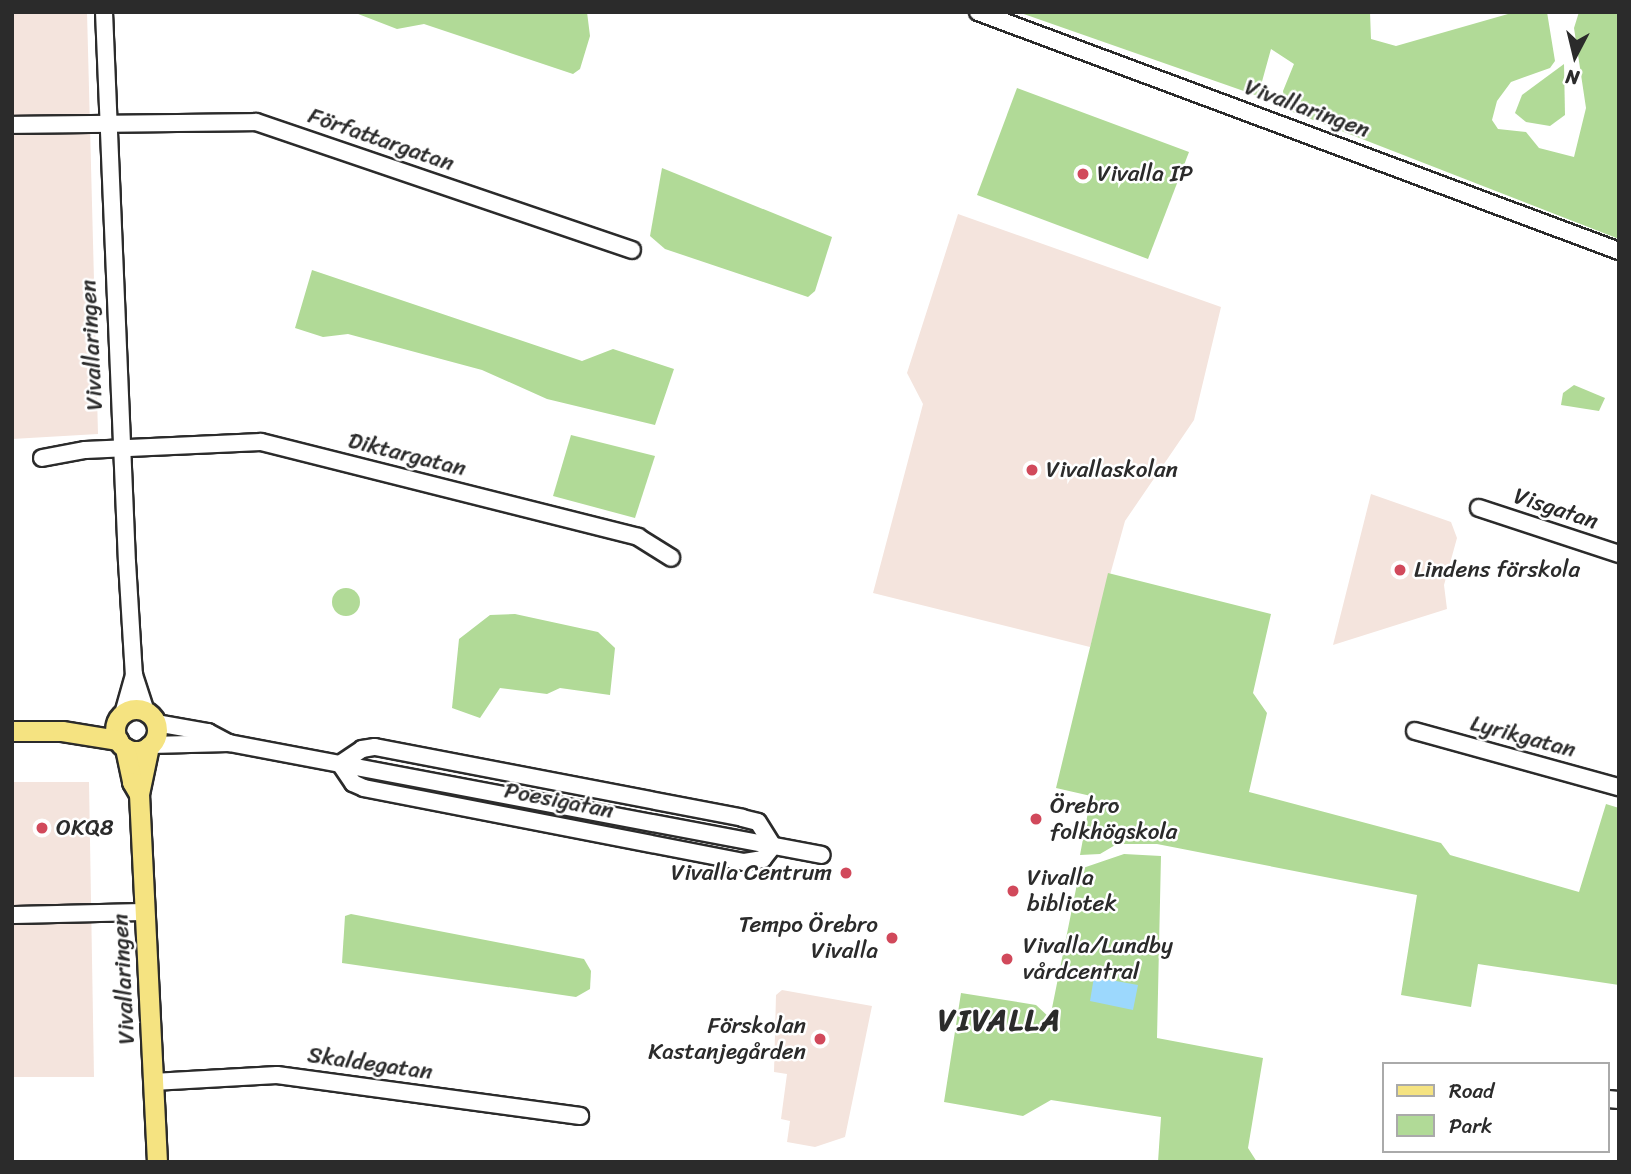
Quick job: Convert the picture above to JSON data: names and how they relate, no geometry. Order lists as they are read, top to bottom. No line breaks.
{"streets":{"main road":["Vivallaringen"],"street":["Författargatan","Diktargatan","Visgatan","Lyrikgatan","Poesigatan","Skaldegatan"]},"crossings":[["Vivallaringen","Författargatan"],["Vivallaringen","Diktargatan"],["Vivallaringen","Poesigatan"],["Vivallaringen","Skaldegatan"]],"districts":["VIVALLA"],"places":["Vivalla IP","Vivallaskolan","Lindens förskola","Örebro folkhögskola","OKQ8","Vivalla Centrum","Vivalla bibliotek","Tempo Örebro Vivalla","Vivalla/Lundby vårdcentral","Förskolan Kastanjegården"],"legend":["Road","Park"],"north":"bottom"}
